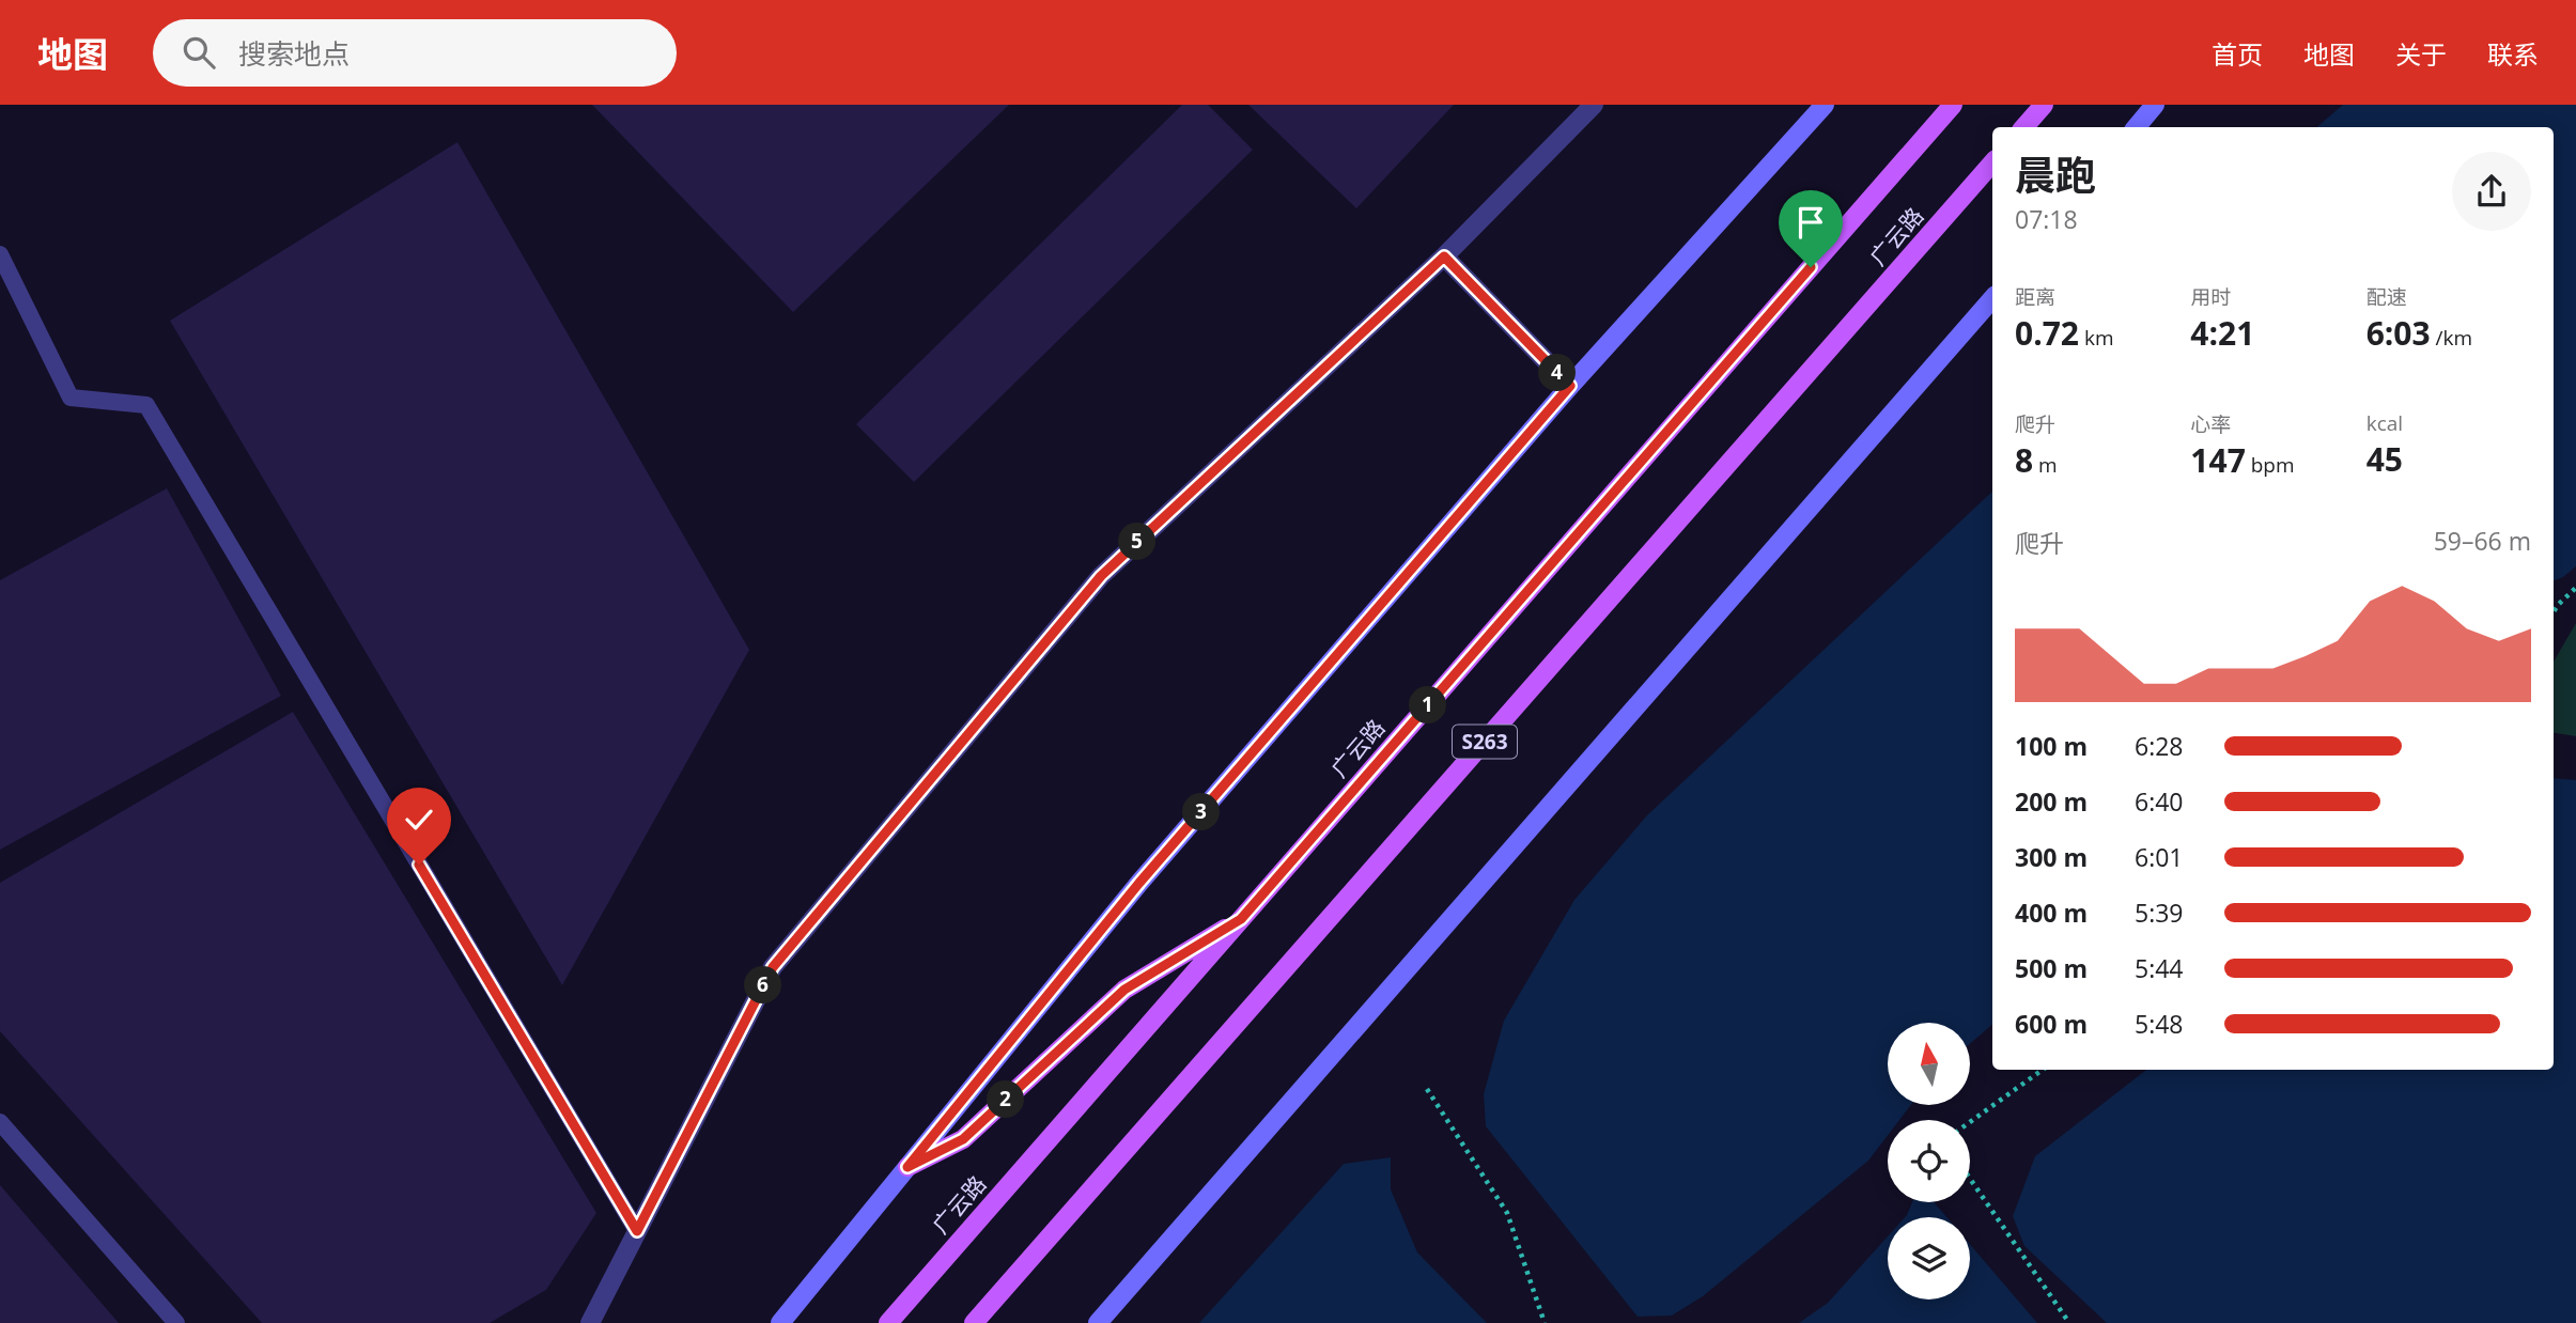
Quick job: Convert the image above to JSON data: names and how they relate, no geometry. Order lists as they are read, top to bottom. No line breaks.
{"streets":{"main road":["广云路","S263"]},"north":"top","page":{"header":"地图","search":"搜索地点","nav":["首页","地图","关于","联系"],"heading":["晨跑","07:18"],"stats":[["距离","0.72 km"],["用时","4:21"],["配速","6:03 /km"],["爬升","8 m"],["心率","147 bpm"],["kcal","45"]],"pins":["4","5","1","3","6","2"],"chart":["爬升","59–66 m"],"list":[{"name":"100 m","note":"6:28"},{"name":"200 m","note":"6:40"},{"name":"300 m","note":"6:01"},{"name":"400 m","note":"5:39"},{"name":"500 m","note":"5:44"},{"name":"600 m","note":"5:48"}]}}
